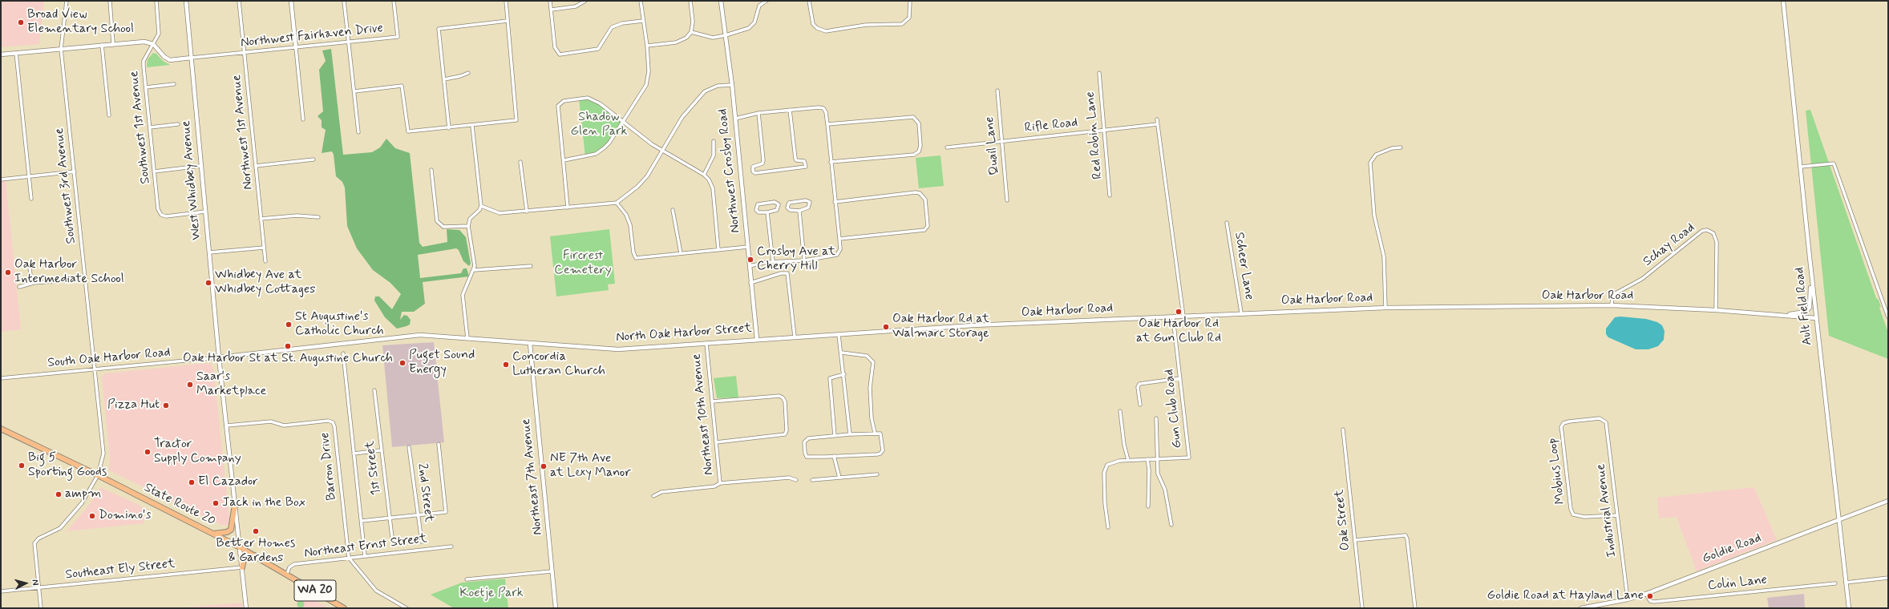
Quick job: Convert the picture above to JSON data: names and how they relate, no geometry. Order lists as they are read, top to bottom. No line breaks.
{"streets":{"main road":["State Route 20","WA 20"],"street":["Northwest Fairhaven Drive","Rifle Road","Southwest 1st Avenue","Northwest 1st Avenue","Red Robin Lane","Quail Lane","Northwest Crosby Road","West Whidbey Avenue","Southwest 3rd Avenue","Schay Road","Scheer Lane","Oak Harbor Road","Ault Field Road","North Oak Harbor Street","South Oak Harbor Road","Gun Club Road","Northeast 10th Avenue","Barron Drive","1st Street","Mobius Loop","Northeast 7th Avenue","2nd Street","Industrial Avenue","Oak Street","Northeast Ernst Street","Goldie Road","Southeast Ely Street","Colin Lane"]},"crossings":[["Northwest Fairhaven Drive","Northwest 1st Avenue"],["Northwest Fairhaven Drive","West Whidbey Avenue"],["Rifle Road","Red Robin Lane"],["Rifle Road","Quail Lane"],["Southwest 1st Avenue","West Whidbey Avenue"],["Northwest Crosby Road","North Oak Harbor Street"],["West Whidbey Avenue","North Oak Harbor Street"],["West Whidbey Avenue","South Oak Harbor Road"],["West Whidbey Avenue","Barron Drive"],["West Whidbey Avenue","State Route 20"],["West Whidbey Avenue","Southeast Ely Street"],["Southwest 3rd Avenue","South Oak Harbor Road"],["Southwest 3rd Avenue","State Route 20"],["Southwest 3rd Avenue","Southeast Ely Street"],["Schay Road","Oak Harbor Road"],["Scheer Lane","Oak Harbor Road"],["Oak Harbor Road","Ault Field Road"],["Oak Harbor Road","North Oak Harbor Street"],["Oak Harbor Road","Gun Club Road"],["Ault Field Road","Goldie Road"],["North Oak Harbor Street","South Oak Harbor Road"],["North Oak Harbor Street","Northeast 10th Avenue"],["North Oak Harbor Street","Northeast 7th Avenue"],["Barron Drive","Northeast Ernst Street"],["Mobius Loop","Industrial Avenue"],["State Route 20","Northeast Ernst Street"],["Industrial Avenue","Goldie Road"],["Goldie Road","Colin Lane"]],"parks":["Shadow Glen Park","Fircrest Cemetery","Koetje Park"],"places":["Broad View Elementary School","Crosby Ave at Cherry Hill","Oak Harbor Intermediate School","Whidbey Ave at Whidbey Cottages","Oak Harbor Rd at Gun Club Rd","St Augustine's Catholic Church","Oak Harbor Rd at Walmarc Storage","Oak Harbor St at St. Augustine Church","Puget Sound Energy","Concordia Lutheran Church","Saar's Marketplace","Pizza Hut","Tractor Supply Company","Big 5 Sporting Goods","NE 7th Ave at Lexy Manor","El Cazador","ampm","Jack in the Box","Domino's","Better Homes & Gardens","Goldie Road at Hayland Lane"],"north":"right"}
